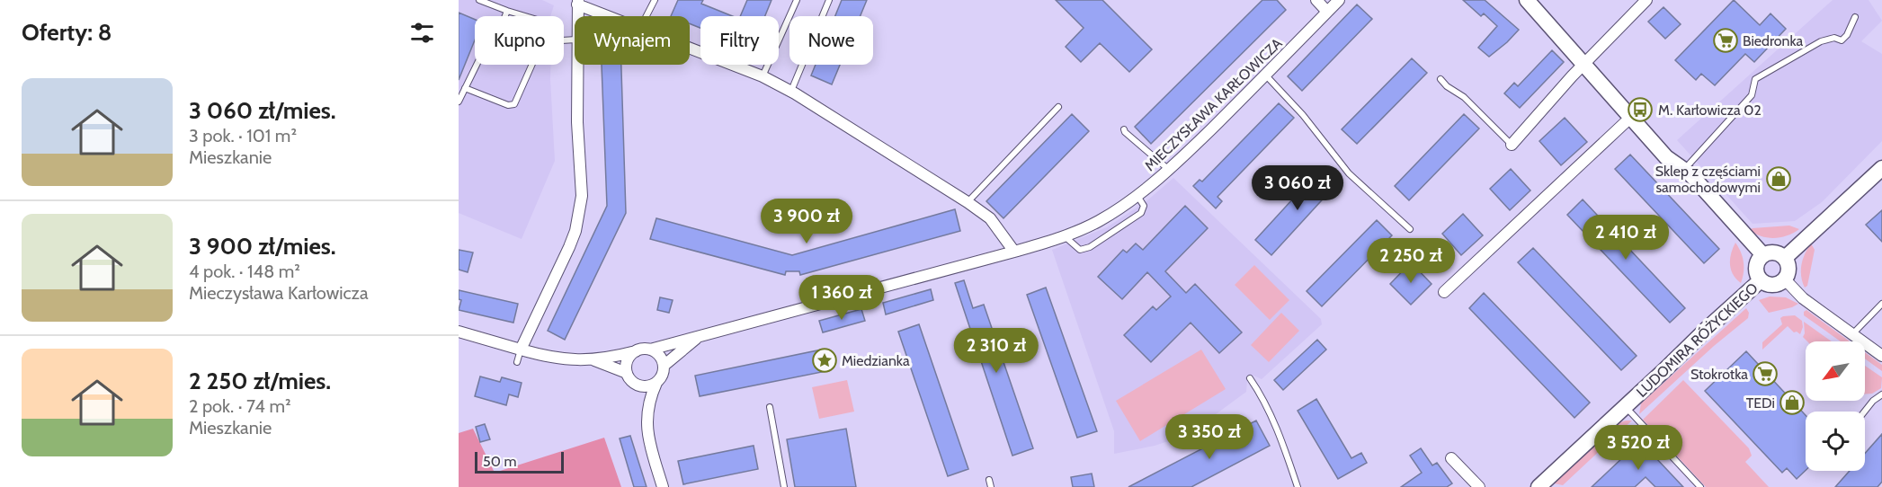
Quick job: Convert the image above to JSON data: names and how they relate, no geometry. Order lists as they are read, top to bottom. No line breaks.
{"streets":{"street":["MIECZYSŁAWA KARŁOWICZA","LUDOMIRA RÓŻYCKIEGO"]},"places":{"supermarket":["Biedronka","Stokrotka"],"bus stop":["M. Karłowicza 02"],"shop":["Sklep z częściami samochodowymi","TEDi"],"place":["Miedzianka"]},"scale_bar":"50 m","north":"bottom left","page":{"heading":"Oferty: 8","chip":["Kupno","Wynajem","Filtry","Nowe"],"list":[{"name":"3 060 zł/mies.","note":"3 pok. · 101 m² · Mieszkanie"},{"name":"3 900 zł/mies.","note":"4 pok. · 148 m² · Mieczysława Karłowicza"},{"name":"2 250 zł/mies.","note":"2 pok. · 74 m² · Mieszkanie"}],"price":["3 060 zł","3 900 zł","2 410 zł","2 250 zł","1 360 zł","2 310 zł","3 350 zł","3 520 zł"],"scale":"50 m"}}
